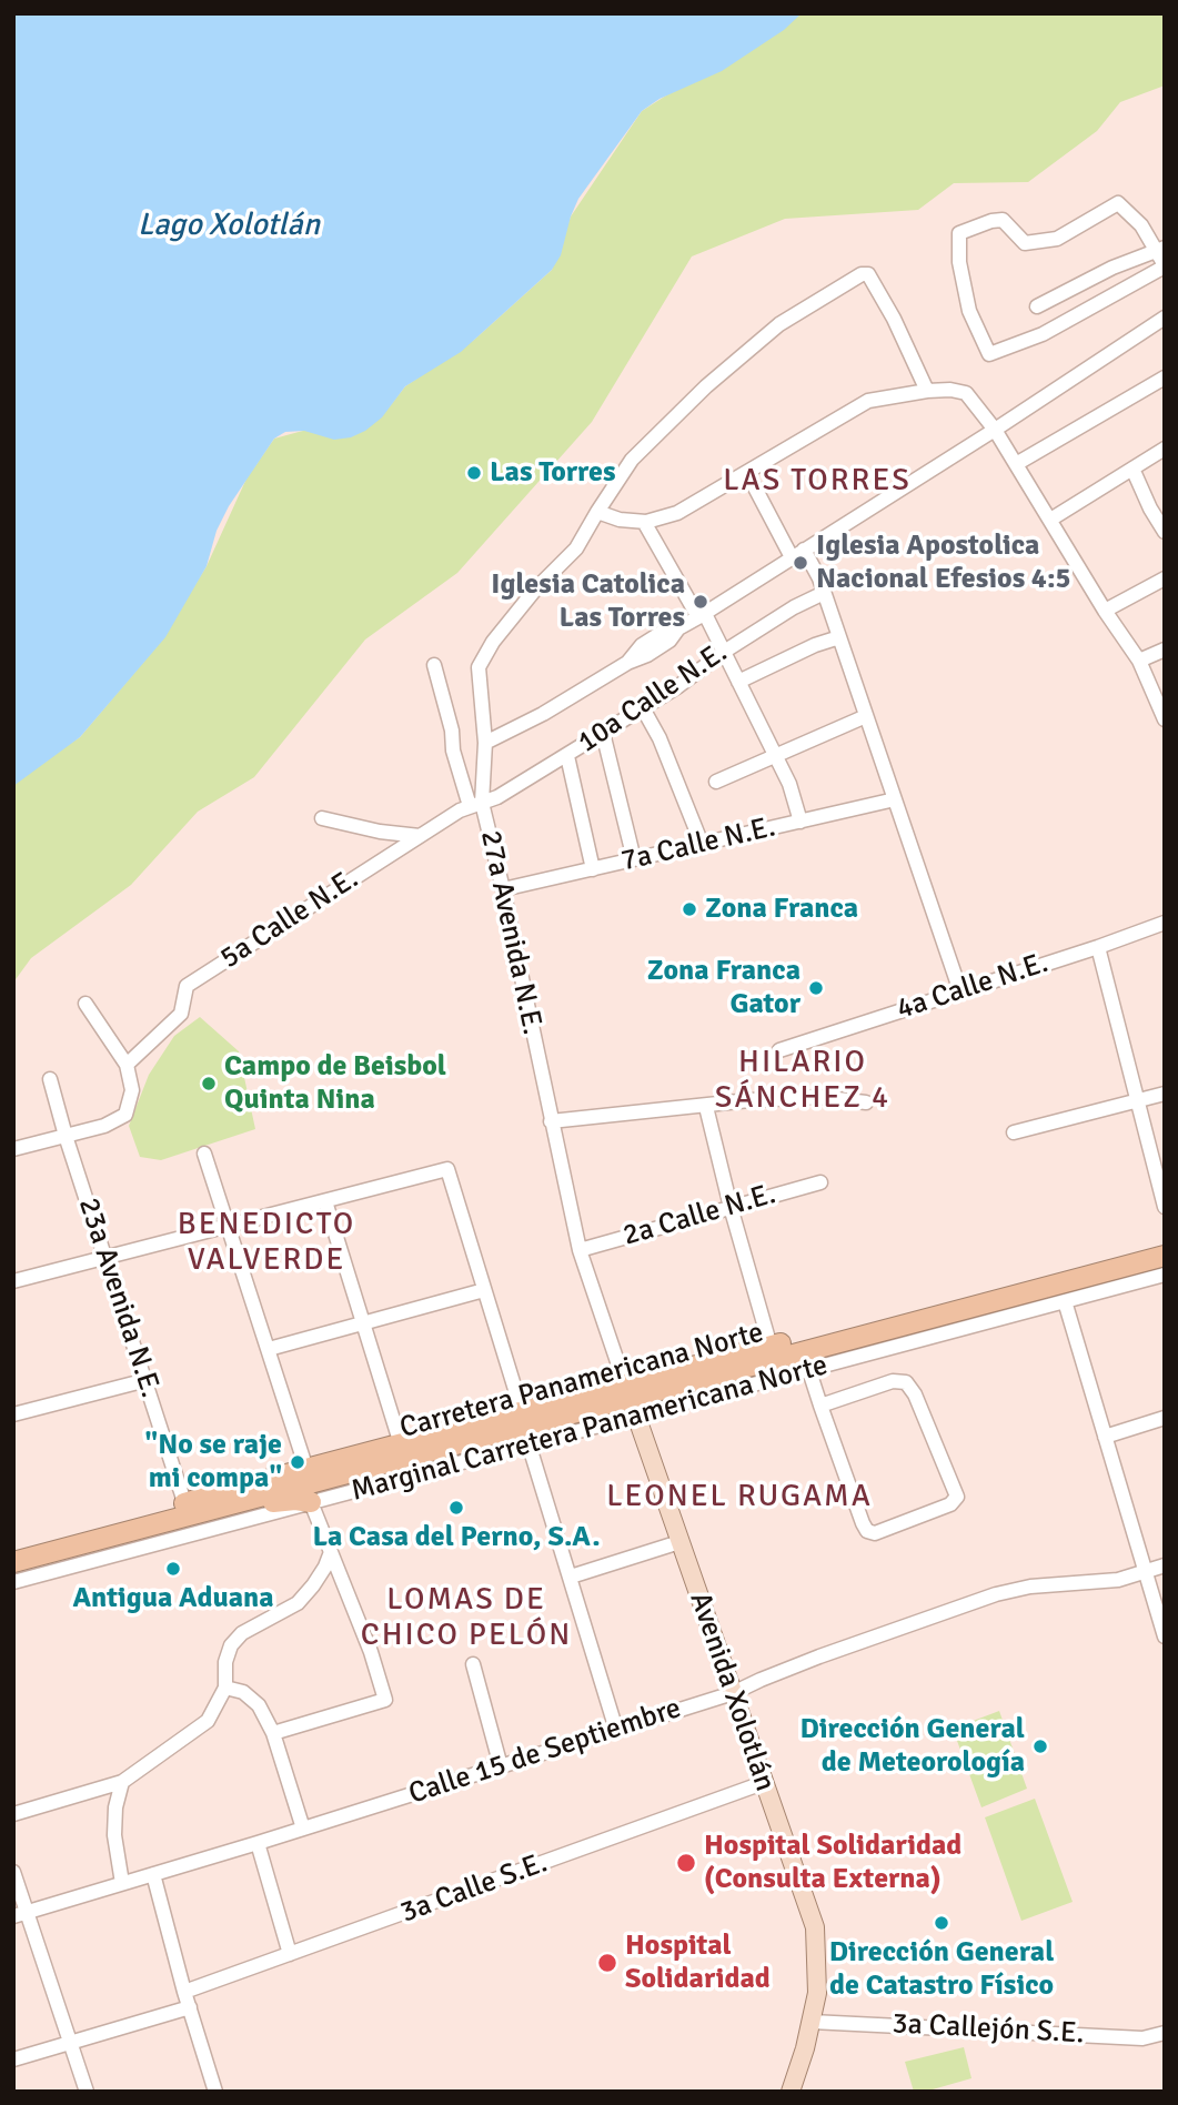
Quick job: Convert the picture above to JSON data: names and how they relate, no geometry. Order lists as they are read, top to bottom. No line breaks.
{"streets":{"highway":["Carretera Panamericana Norte"],"main road":["Avenida Xolotlán"],"street":["10a Calle N.E.","7a Calle N.E.","5a Calle N.E.","27a Avenida N.E.","4a Calle N.E.","2a Calle N.E.","23a Avenida N.E.","Marginal Carretera Panamericana Norte","Calle 15 de Septiembre","3a Calle S.E.","3a Callejón S.E."]},"crossings":[["10a Calle N.E.","5a Calle N.E."],["10a Calle N.E.","27a Avenida N.E."],["7a Calle N.E.","27a Avenida N.E."],["5a Calle N.E.","27a Avenida N.E."],["27a Avenida N.E.","2a Calle N.E."],["27a Avenida N.E.","Carretera Panamericana Norte"],["27a Avenida N.E.","Marginal Carretera Panamericana Norte"],["27a Avenida N.E.","Avenida Xolotlán"],["23a Avenida N.E.","Carretera Panamericana Norte"],["Carretera Panamericana Norte","Marginal Carretera Panamericana Norte"],["Carretera Panamericana Norte","Avenida Xolotlán"],["Marginal Carretera Panamericana Norte","Avenida Xolotlán"],["Avenida Xolotlán","Calle 15 de Septiembre"],["Avenida Xolotlán","3a Calle S.E."],["Avenida Xolotlán","3a Callejón S.E."]],"districts":["LAS TORRES","HILARIO SÁNCHEZ 4","BENEDICTO VALVERDE","LEONEL RUGAMA","LOMAS DE CHICO PELÓN"],"water":["Lago Xolotlán"],"places":["Las Torres","Iglesia Apostolica Nacional Efesios 4:5","Iglesia Catolica Las Torres","Zona Franca","Zona Franca Gator","Campo de Beisbol Quinta Nina","\"No se raje mi compa\"","La Casa del Perno, S.A.","Antigua Aduana","Dirección General de Meteorología","Hospital Solidaridad (Consulta Externa)","Dirección General de Catastro Físico","Hospital Solidaridad"]}
